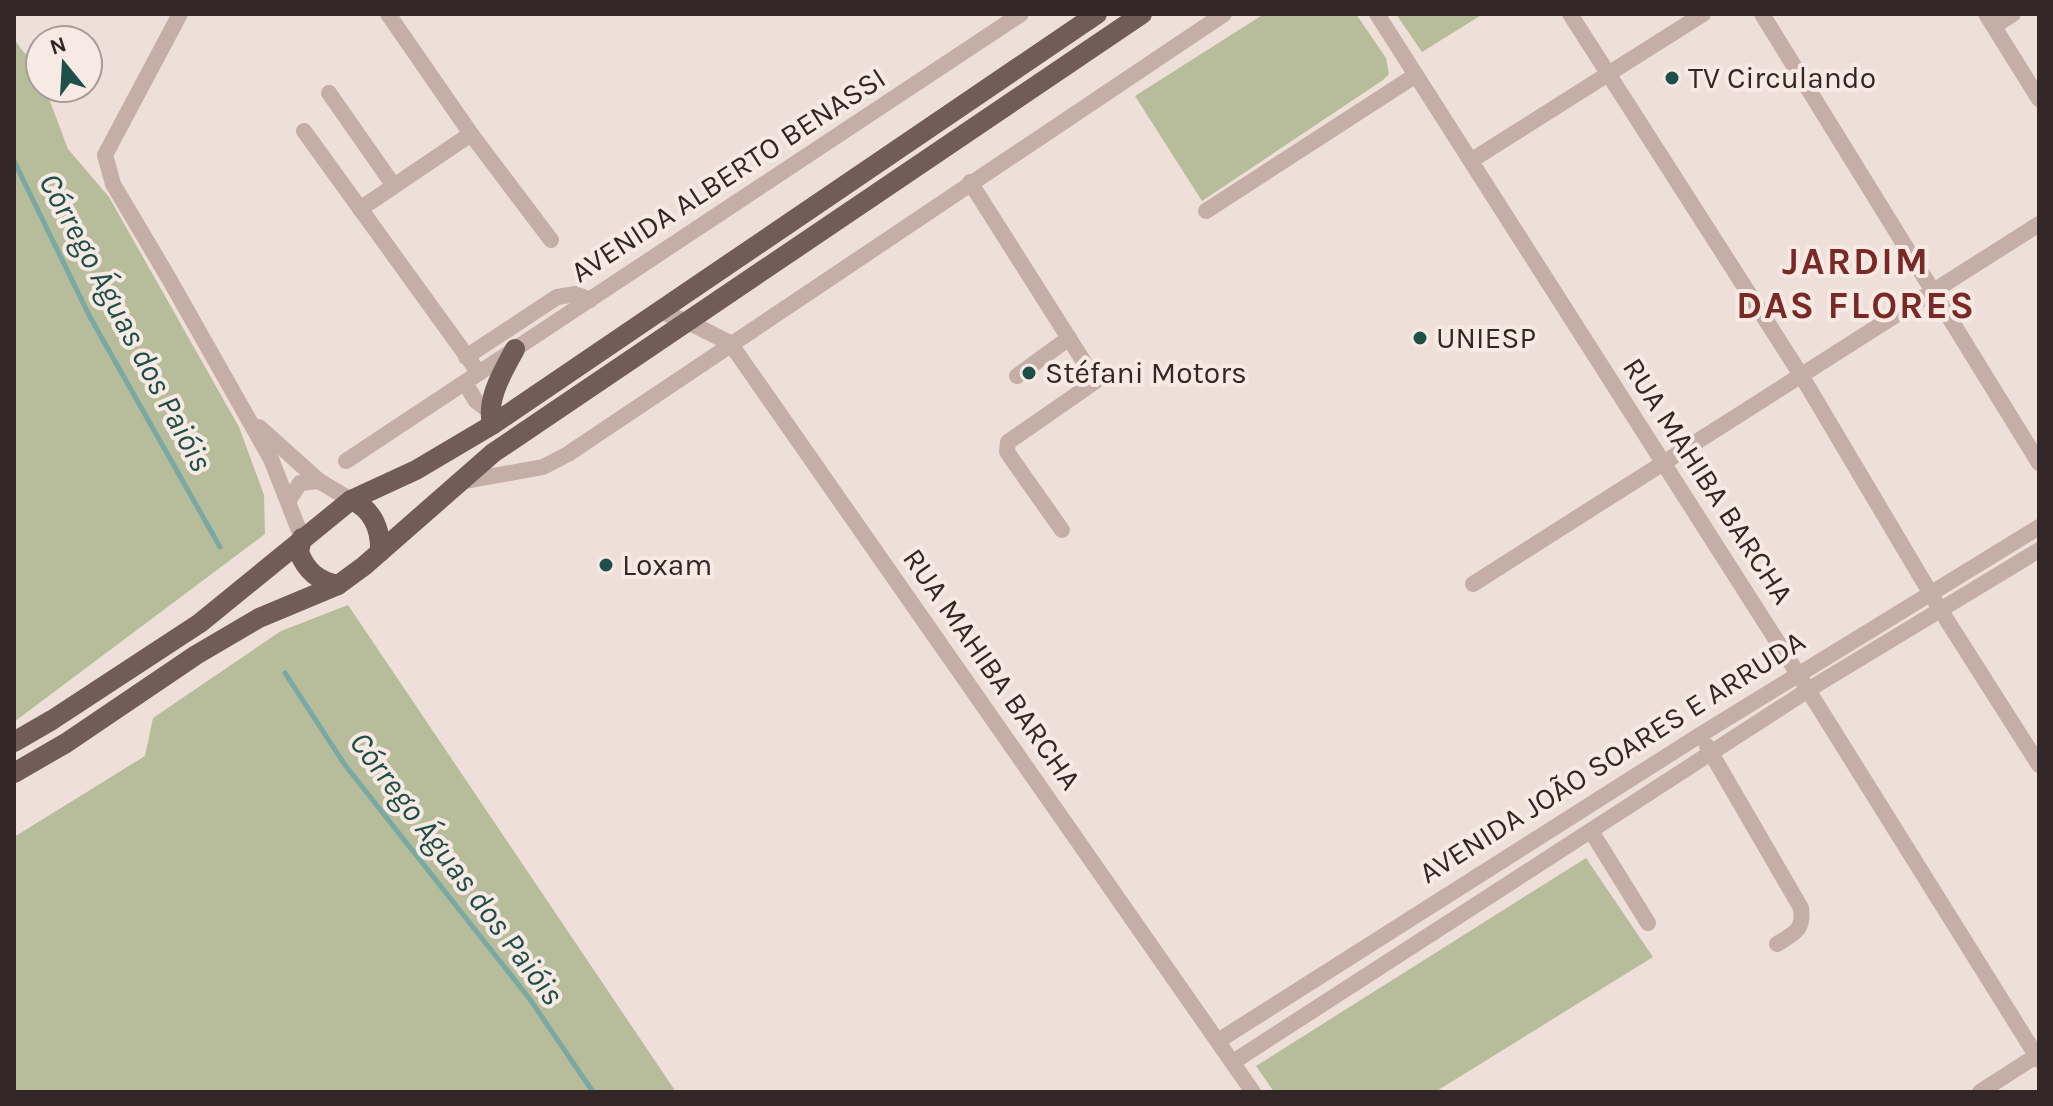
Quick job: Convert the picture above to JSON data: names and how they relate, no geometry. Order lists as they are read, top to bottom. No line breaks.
{"streets":{"street":["AVENIDA ALBERTO BENASSI","RUA MAHIBA BARCHA","AVENIDA JOÃO SOARES E ARRUDA"]},"crossings":[["RUA MAHIBA BARCHA","AVENIDA JOÃO SOARES E ARRUDA"]],"districts":["JARDIM DAS FLORES"],"water":["Córrego Águas dos Paióis"],"places":["TV Circulando","UNIESP","Stéfani Motors","Loxam"],"north":"top"}
